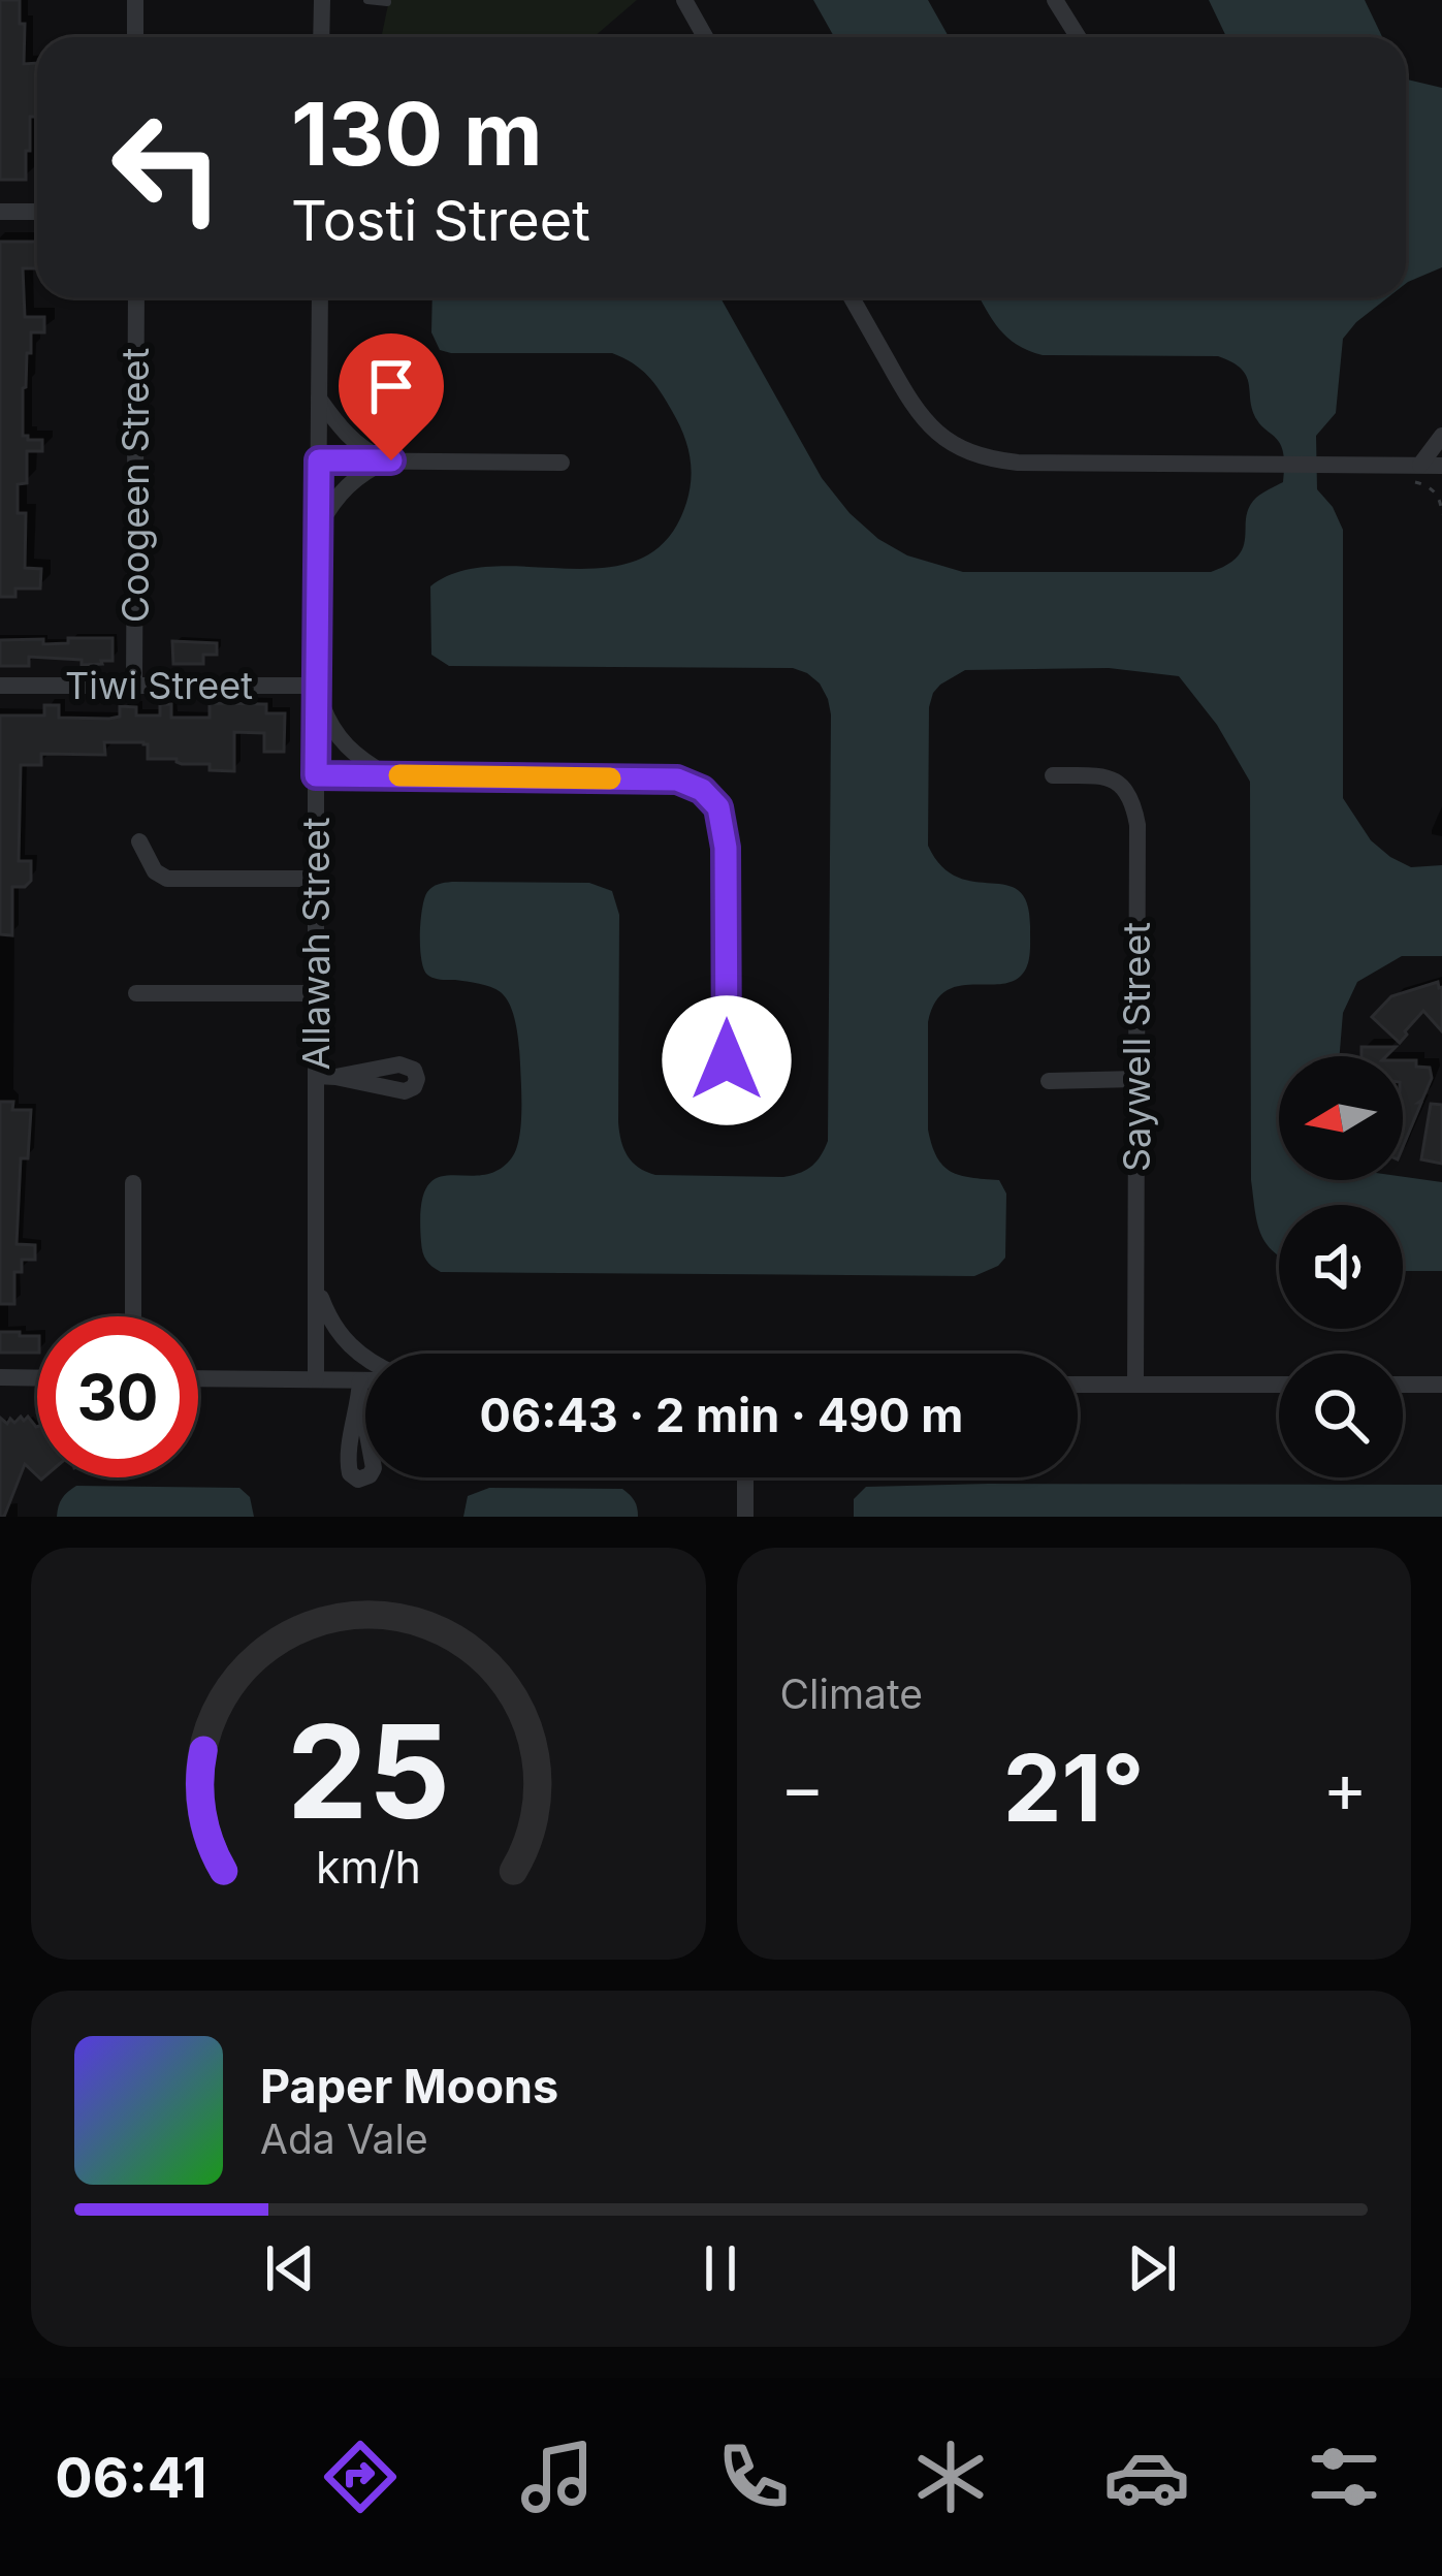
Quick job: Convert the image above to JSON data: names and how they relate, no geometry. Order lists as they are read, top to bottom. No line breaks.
{"streets":{"street":["Coogeen Street","Tiwi Street","Allawah Street","Saywell Street"]},"crossings":[["Coogeen Street","Tiwi Street"],["Tiwi Street","Allawah Street"]],"north":"left","page":{"turn":["130 m","Tosti Street"],"limit":"30","trip":"06:43 · 2 min · 490 m","tile":"Climate","heat":["−","21°","+"],"song":["Paper Moons","Ada Vale"],"tabs":"06:41","gauge":["25","km/h"]}}
